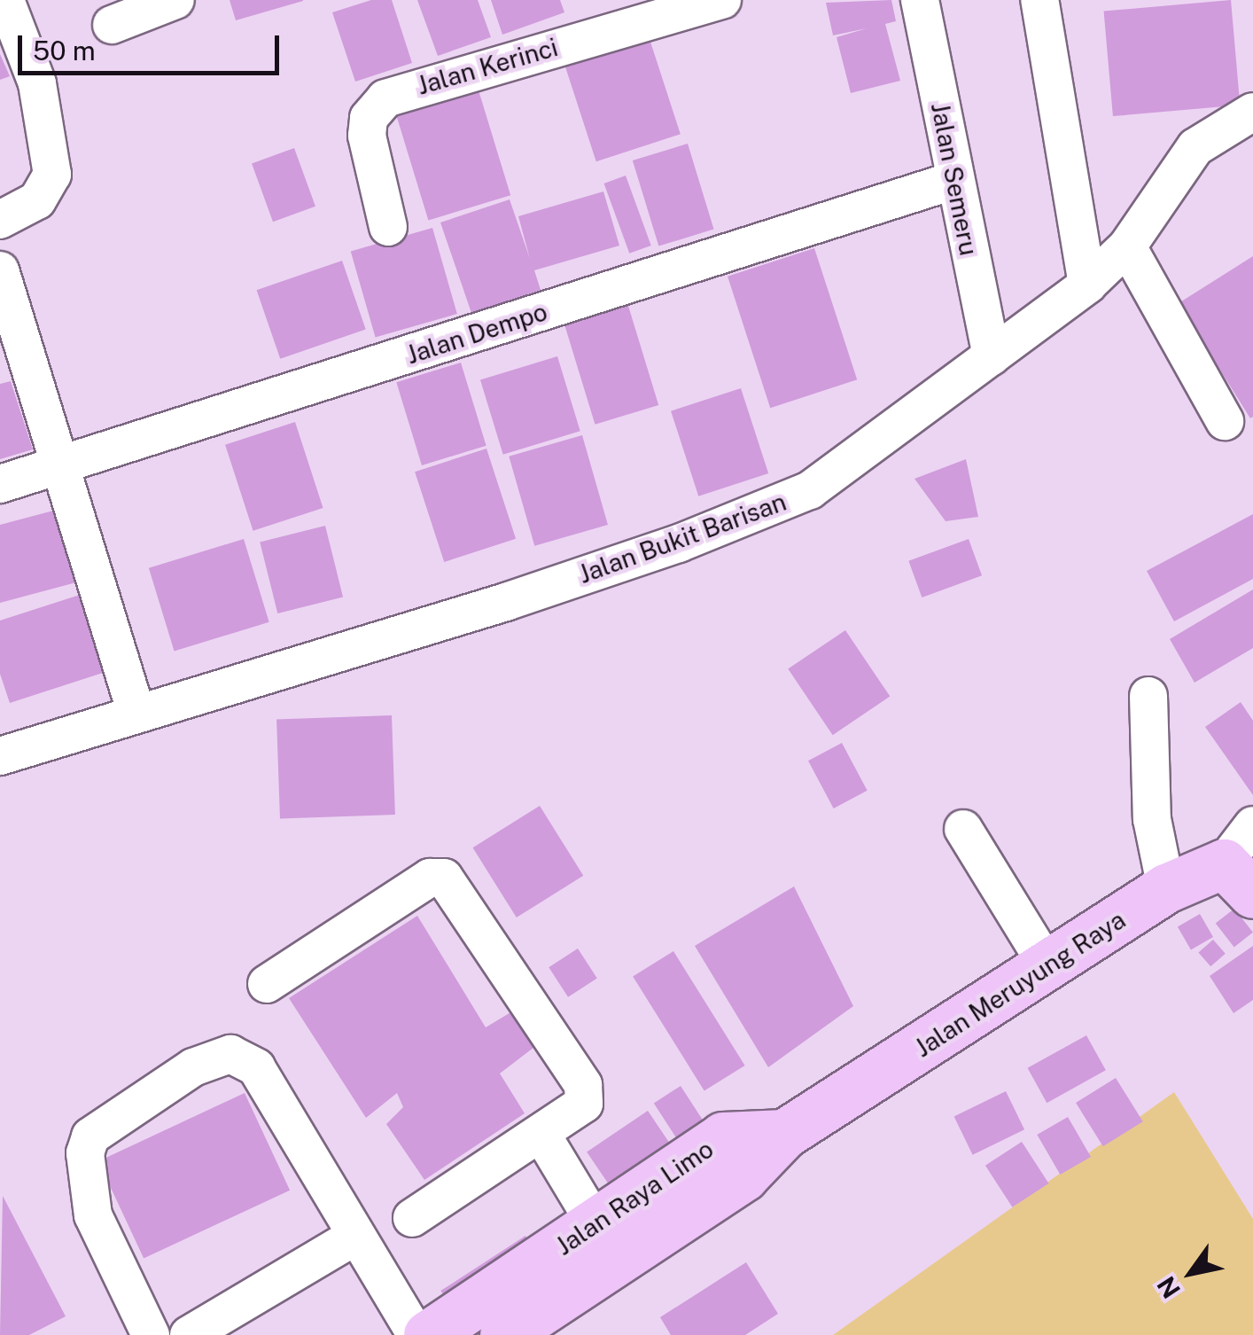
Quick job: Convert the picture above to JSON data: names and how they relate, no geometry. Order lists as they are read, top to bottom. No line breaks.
{"streets":{"main road":["Jalan Meruyung Raya","Jalan Raya Limo"],"street":["Jalan Kerinci","Jalan Semeru","Jalan Dempo","Jalan Bukit Barisan"]},"crossings":[["Jalan Semeru","Jalan Dempo"],["Jalan Semeru","Jalan Bukit Barisan"],["Jalan Meruyung Raya","Jalan Raya Limo"]],"scale_bar":"50 m","north":"bottom left"}
